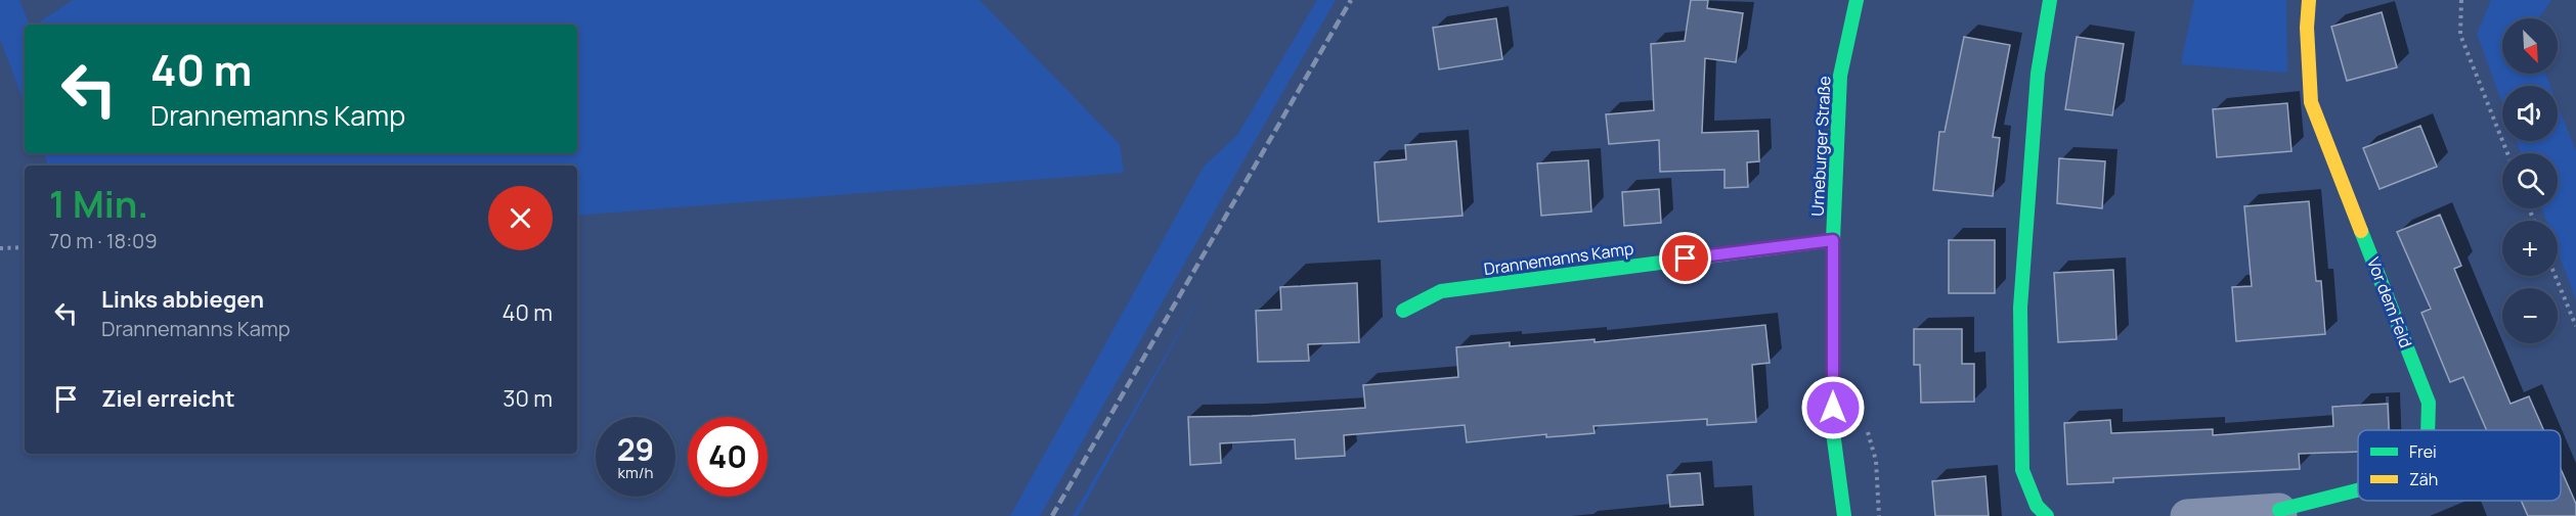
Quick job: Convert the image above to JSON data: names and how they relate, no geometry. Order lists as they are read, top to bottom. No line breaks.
{"streets":{"street":["Urneburger Straße","Drannemanns Kamp","Vor dem Feld"]},"crossings":[["Urneburger Straße","Drannemanns Kamp"]],"legend":["Frei","Zäh"],"north":"bottom right","page":{"map_buttons":["+","−"],"turn":["40 m","Drannemanns Kamp"],"heading":["1 Min.","70 m · 18:09"],"list":[{"name":"Links abbiegen","note":"Drannemanns Kamp","value":"40 m"},{"name":"Ziel erreicht","value":"30 m"}],"speed":"29 km/h","limit":"40"}}
